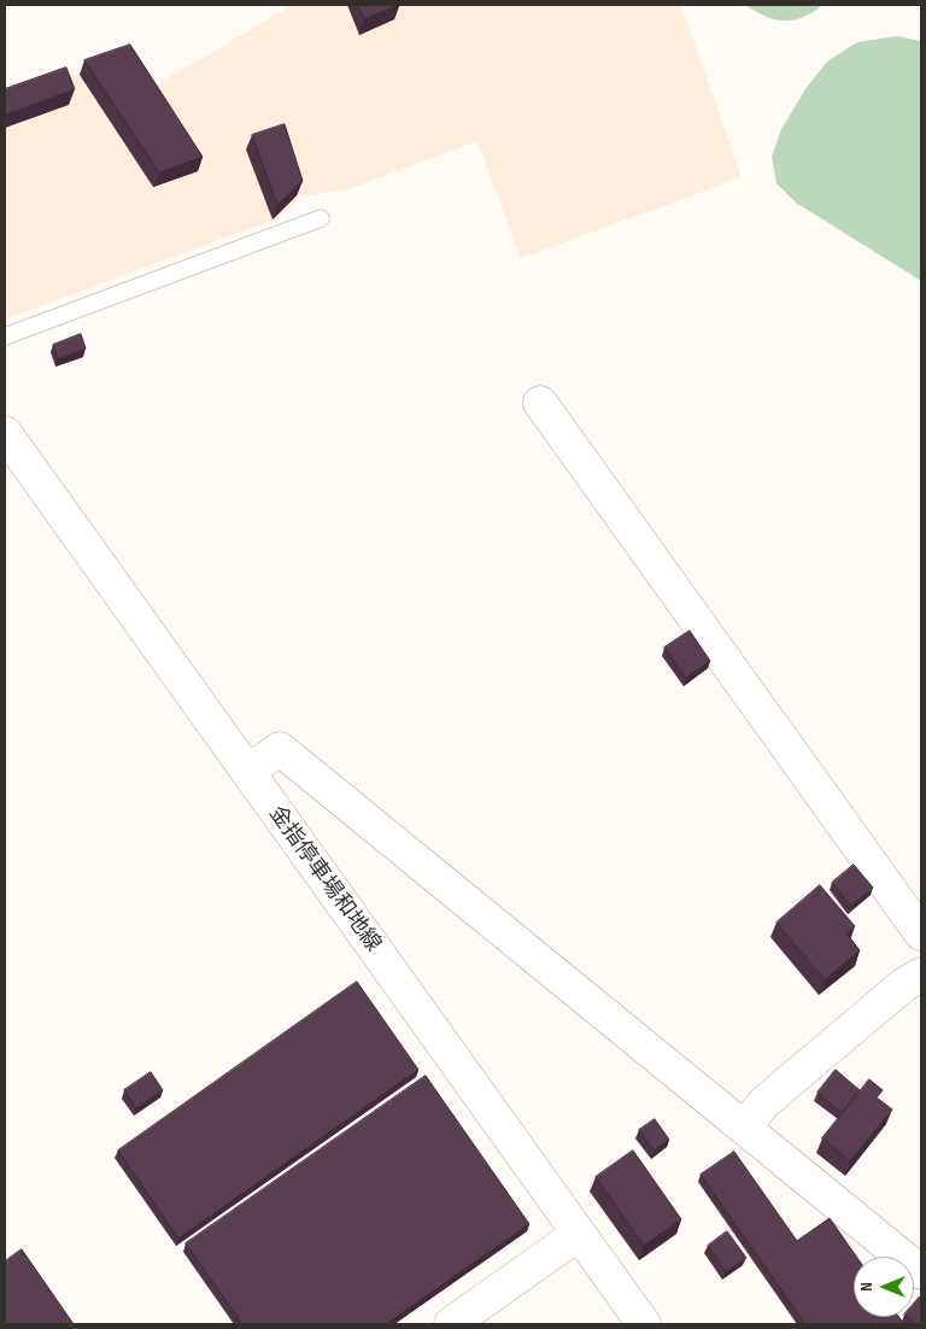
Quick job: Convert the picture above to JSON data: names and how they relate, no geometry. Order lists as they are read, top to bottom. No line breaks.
{"streets":{"street":["金指停車場和地線"]},"north":"left"}
